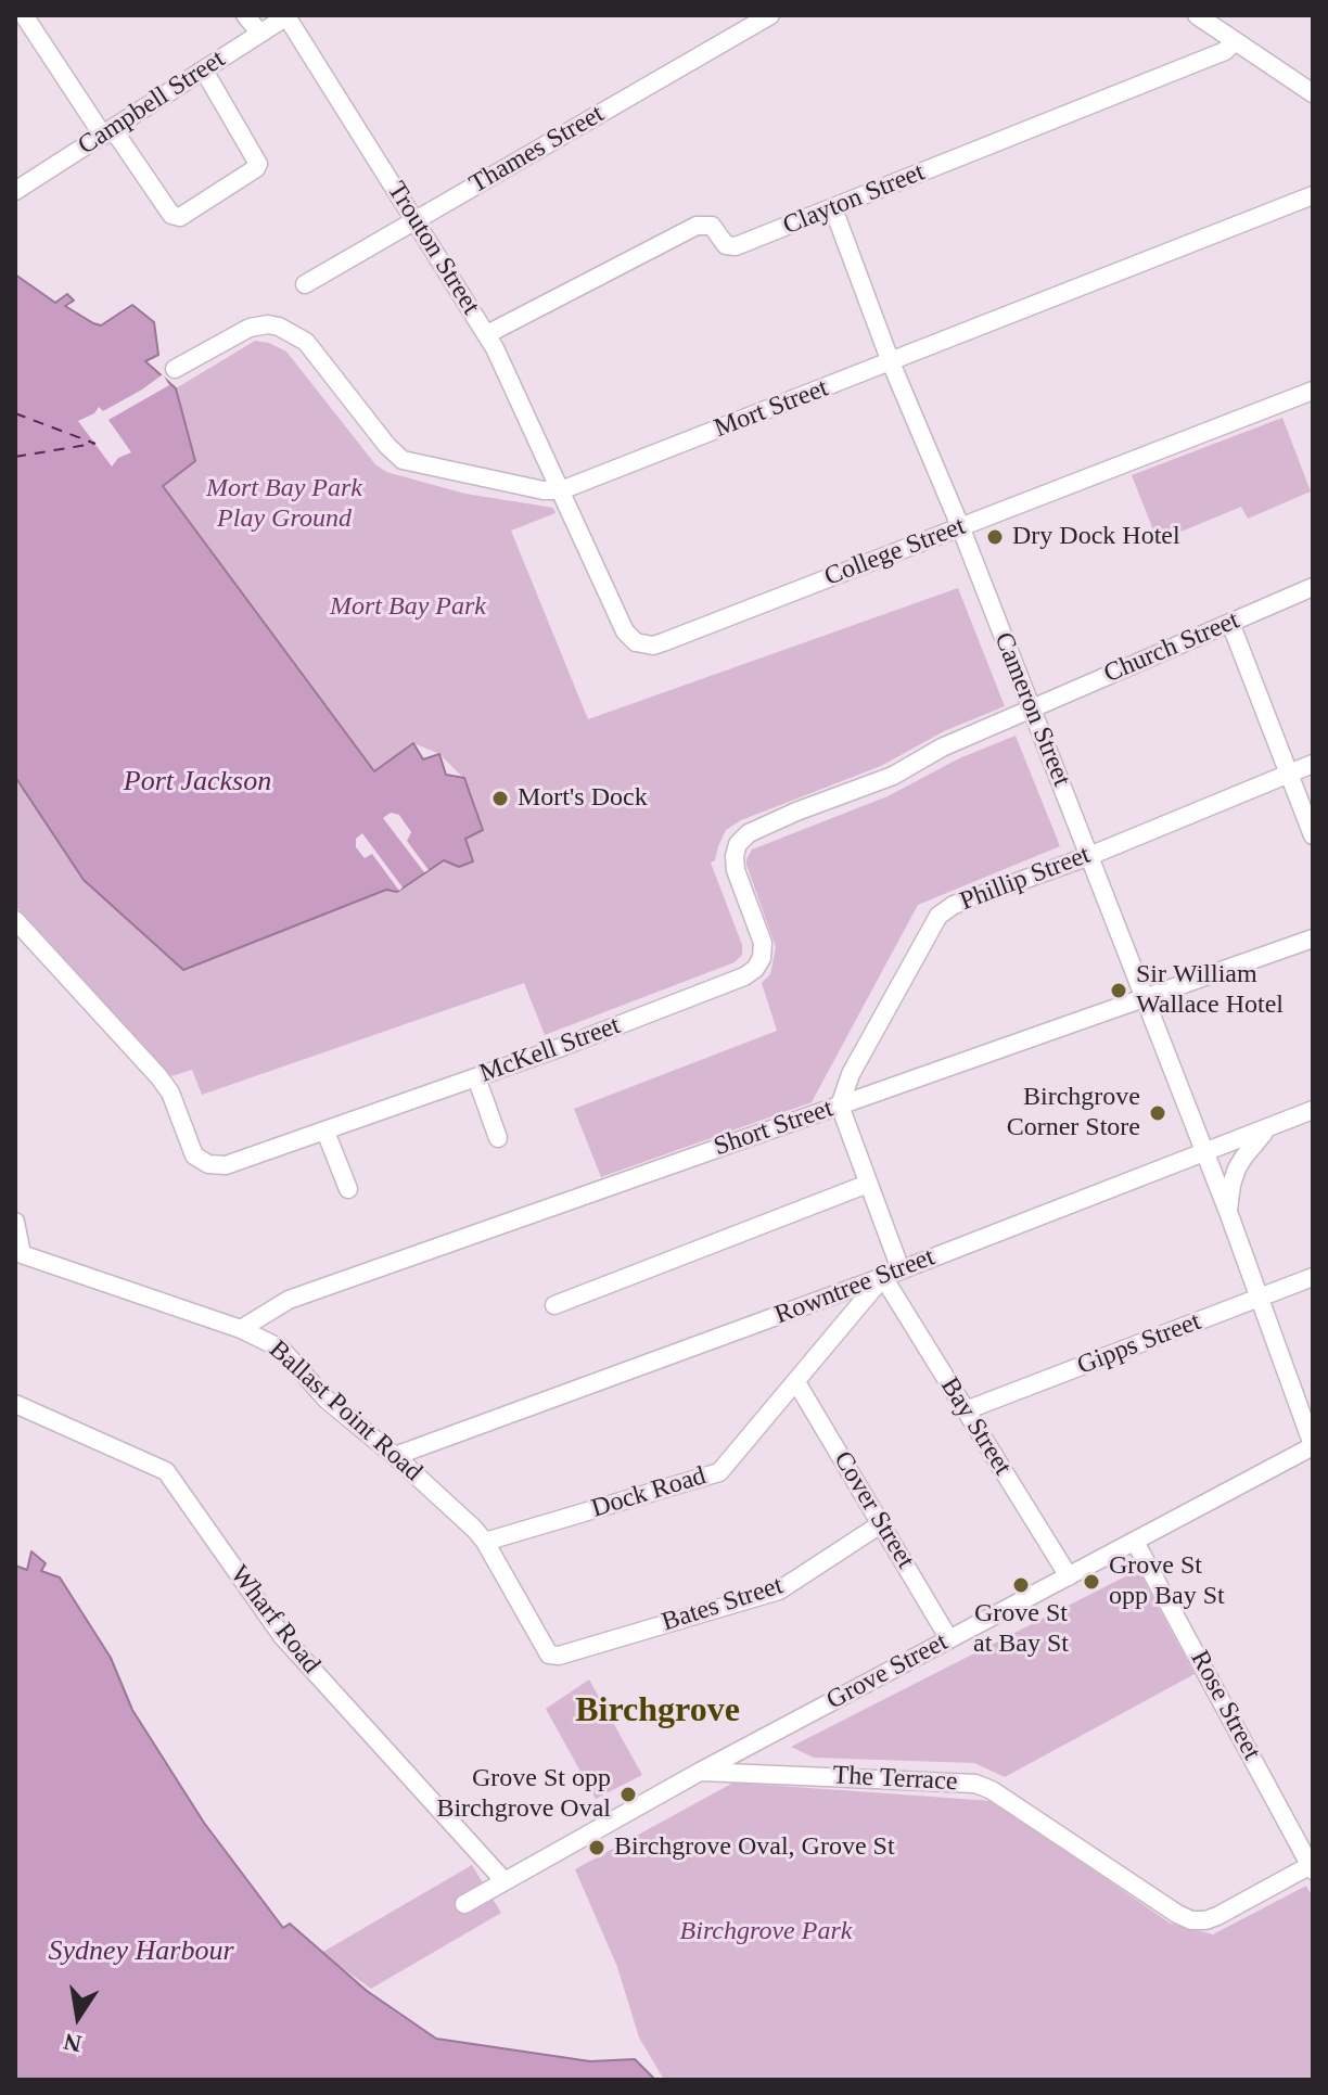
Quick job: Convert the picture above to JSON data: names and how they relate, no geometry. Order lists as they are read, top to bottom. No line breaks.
{"streets":{"street":["Campbell Street","Thames Street","Clayton Street","Trouton Street","Mort Street","College Street","Church Street","Cameron Street","Phillip Street","McKell Street","Short Street","Rowntree Street","Gipps Street","Ballast Point Road","Bay Street","Dock Road","Cover Street","Bates Street","Wharf Road","Grove Street","Rose Street","The Terrace"]},"crossings":[["Campbell Street","Trouton Street"],["Thames Street","Trouton Street"],["Clayton Street","Trouton Street"],["Clayton Street","Cameron Street"],["Trouton Street","Mort Street"],["Trouton Street","College Street"],["Mort Street","College Street"],["Mort Street","Cameron Street"],["College Street","Cameron Street"],["Church Street","Cameron Street"],["Church Street","McKell Street"],["Cameron Street","Phillip Street"],["Cameron Street","McKell Street"],["Cameron Street","Short Street"],["Cameron Street","Rowntree Street"],["Cameron Street","Gipps Street"],["Cameron Street","Grove Street"],["Phillip Street","Short Street"],["Short Street","Ballast Point Road"],["Rowntree Street","Ballast Point Road"],["Rowntree Street","Bay Street"],["Rowntree Street","Dock Road"],["Gipps Street","Bay Street"],["Ballast Point Road","Dock Road"],["Ballast Point Road","Bates Street"],["Bay Street","Dock Road"],["Bay Street","Grove Street"],["Dock Road","Cover Street"],["Cover Street","Bates Street"],["Cover Street","Grove Street"],["Wharf Road","Grove Street"],["Grove Street","Rose Street"],["Grove Street","The Terrace"],["Rose Street","The Terrace"]],"districts":["Birchgrove"],"water":["Port Jackson","Sydney Harbour"],"parks":["Mort Bay Park Play Ground","Mort Bay Park","Birchgrove Park"],"places":["Dry Dock Hotel","Mort's Dock","Sir William Wallace Hotel","Birchgrove Corner Store","Grove St opp Bay St","Grove St at Bay St","Grove St opp Birchgrove Oval","Birchgrove Oval, Grove St"],"north":"bottom"}
